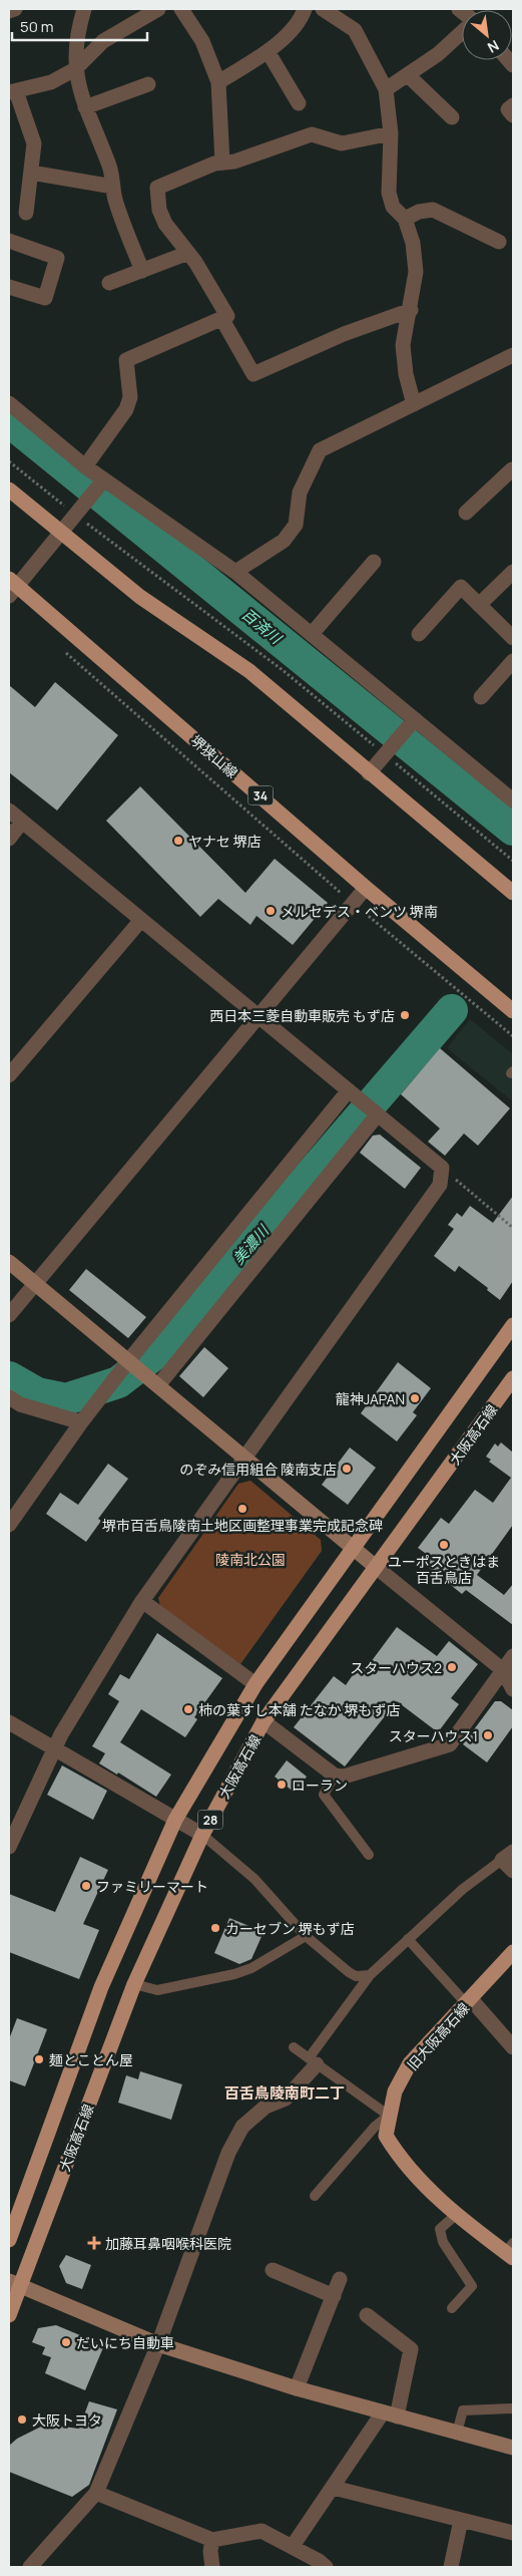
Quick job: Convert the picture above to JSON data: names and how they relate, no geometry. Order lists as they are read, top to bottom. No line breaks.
{"streets":{"main road":["堺狭山線","34","大阪高石線","28","旧大阪高石線"]},"districts":["百舌鳥陵南町二丁"],"water":["百済川","美濃川"],"parks":["陵南北公園"],"places":{"other":["ヤナセ 堺店","メルセデス・ベンツ 堺南","西日本三菱自動車販売 もず店","龍神JAPAN","のぞみ信用組合 陵南支店","堺市百舌鳥陵南土地区画整理事業完成記念碑","ユーポスときはま 百舌鳥店","スターハウス2","柿の葉すし本舗 たなか 堺もず店","スターハウス1","ローラン","ファミリーマート","カーセブン 堺もず店","麺とことん屋","だいにち自動車","大阪トヨタ"],"health":["加藤耳鼻咽喉科医院"]},"scale_bar":"50 m","north":"bottom right"}
